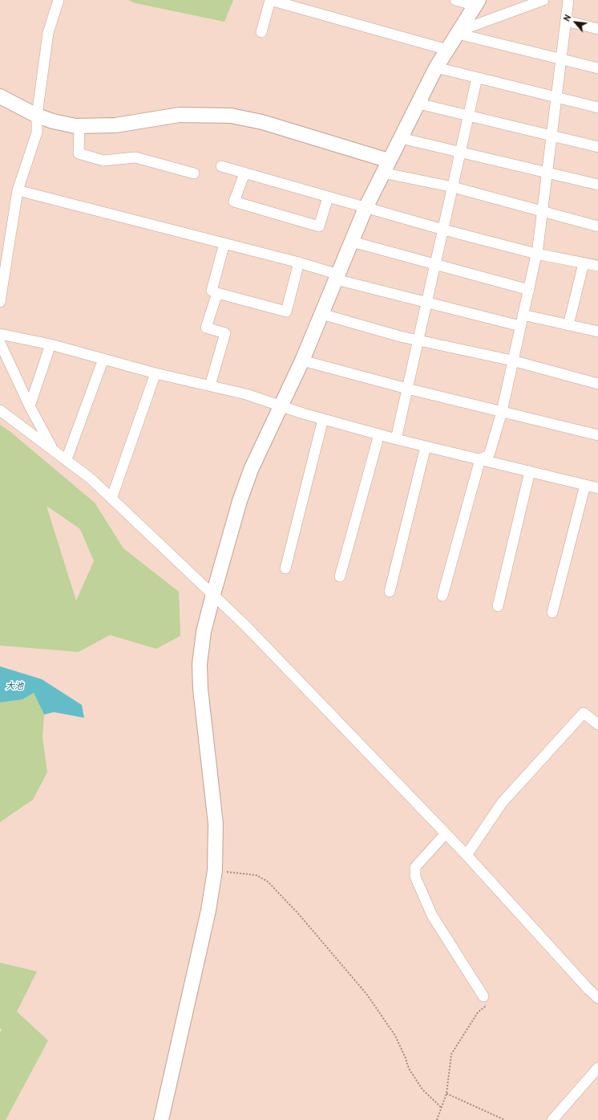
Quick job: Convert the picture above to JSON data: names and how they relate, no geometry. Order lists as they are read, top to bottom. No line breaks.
{"water":["大池"],"north":"top left"}
